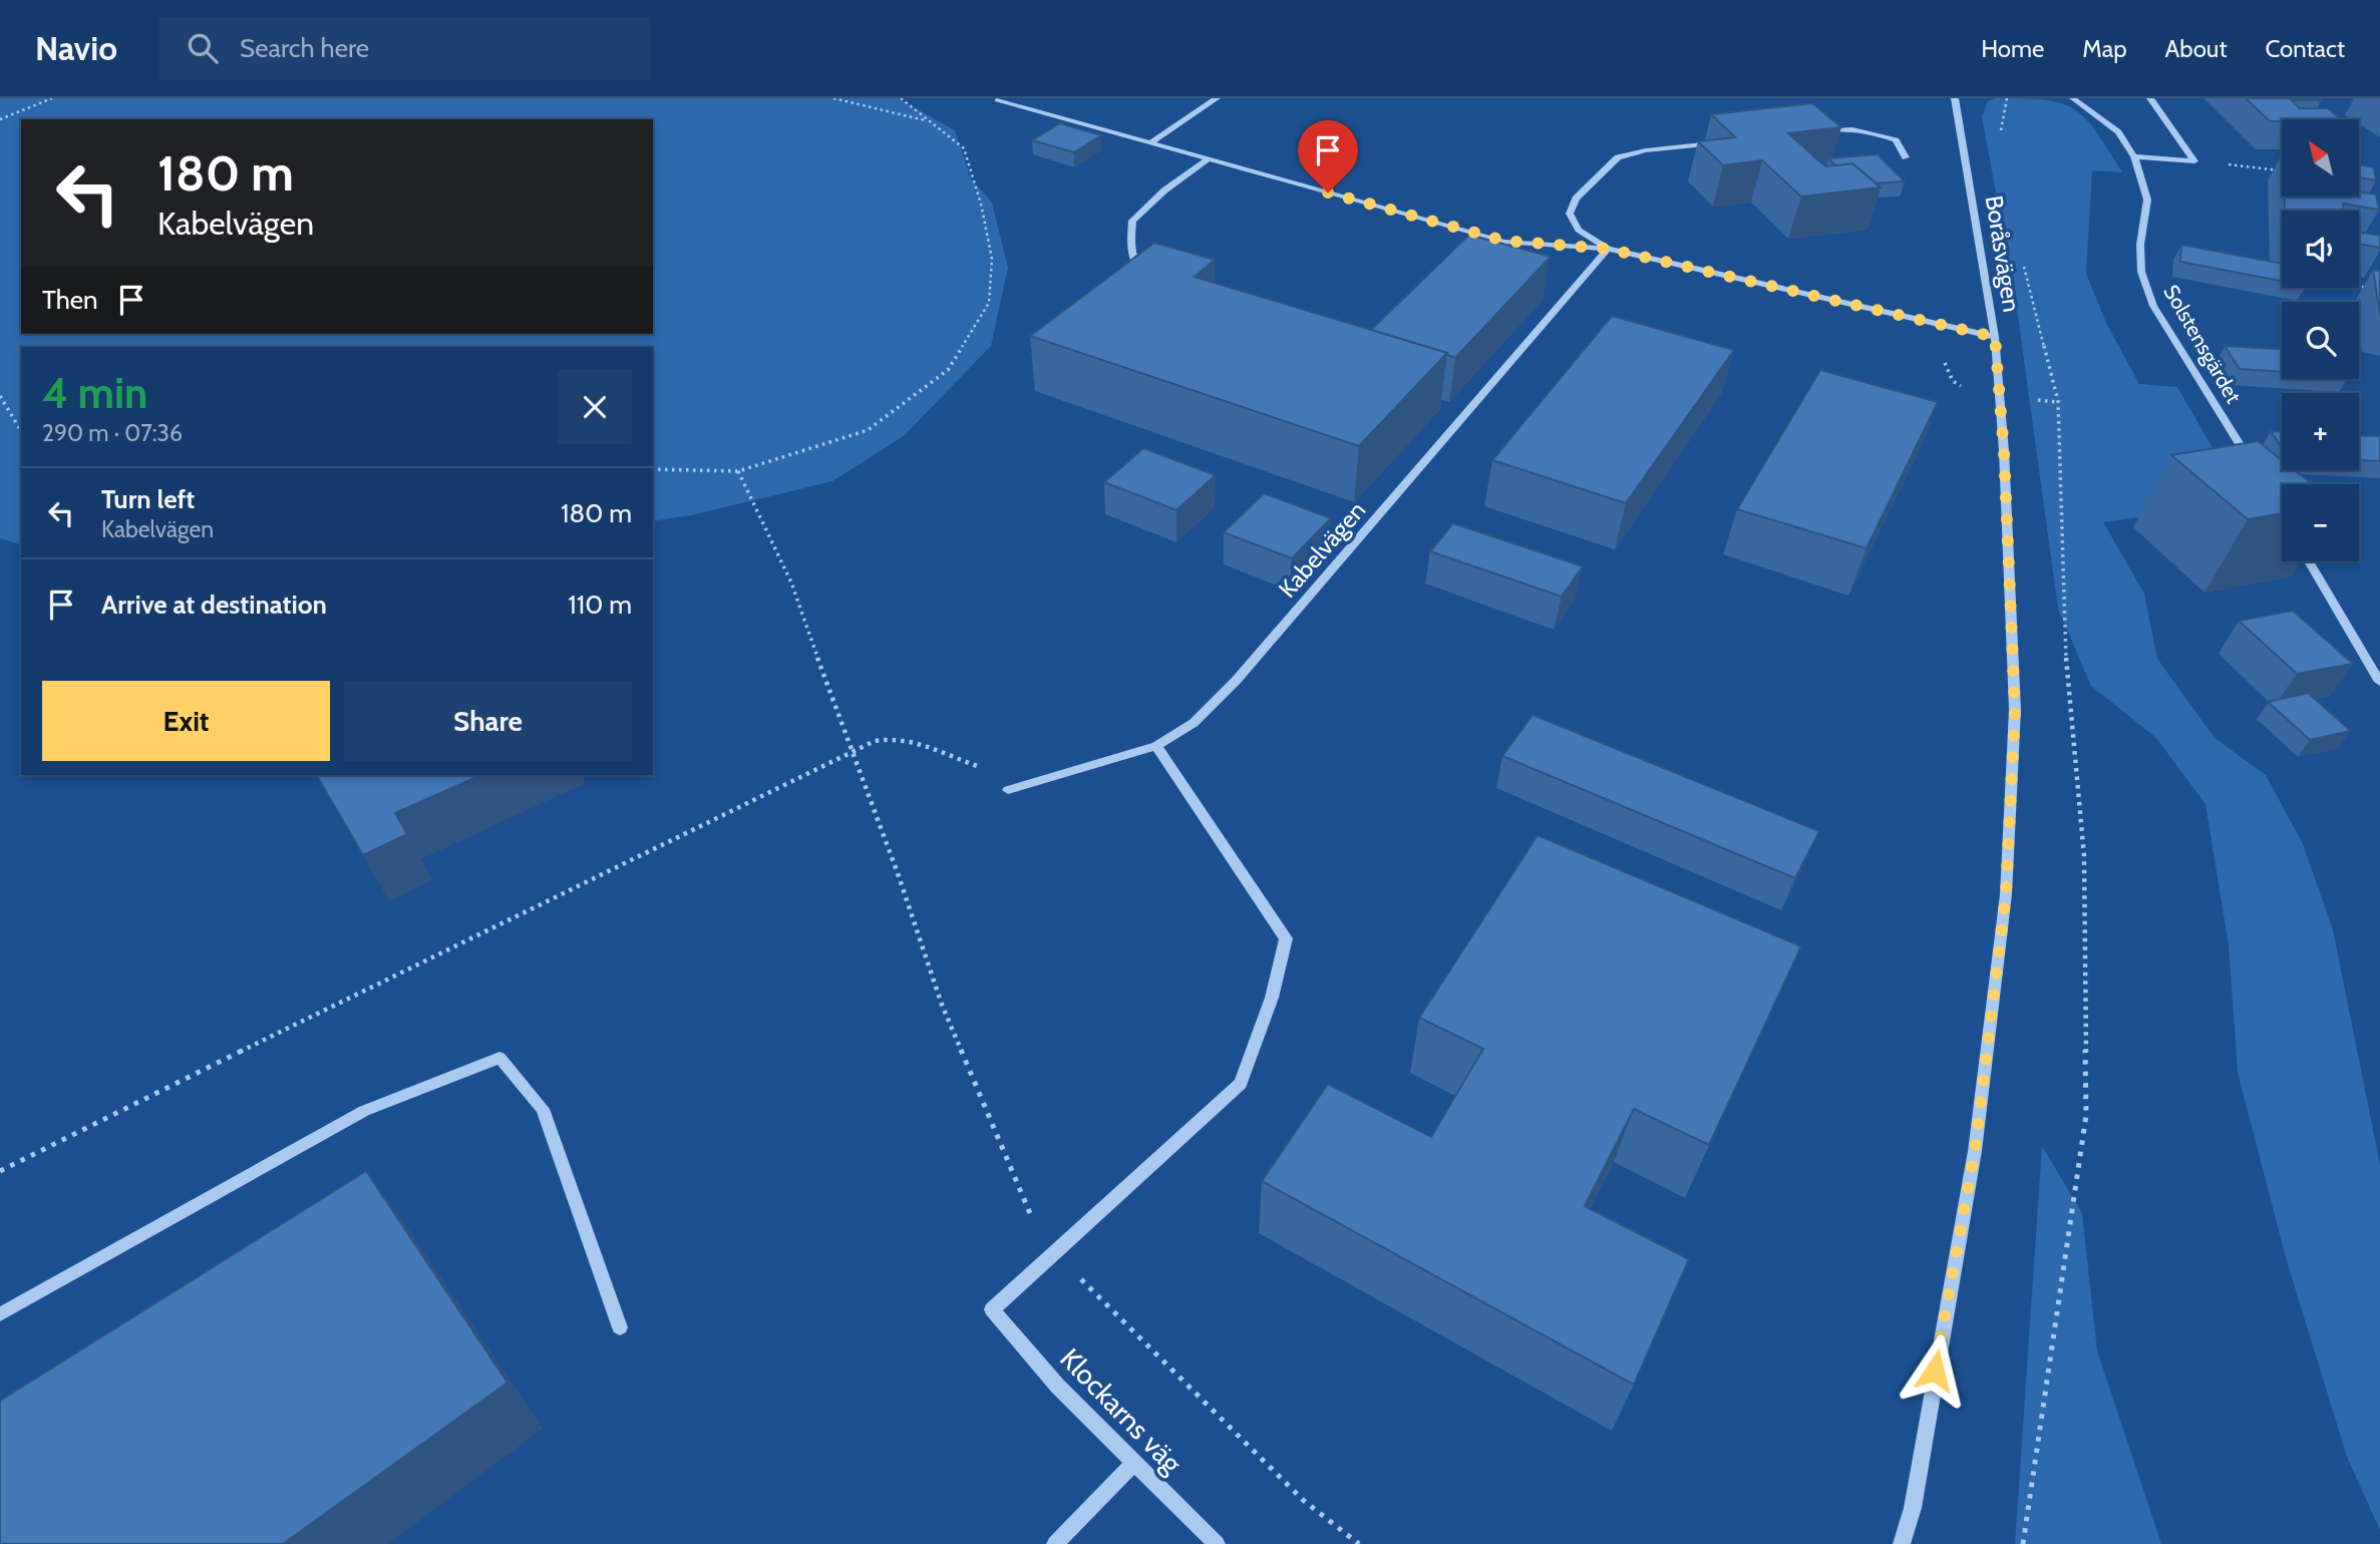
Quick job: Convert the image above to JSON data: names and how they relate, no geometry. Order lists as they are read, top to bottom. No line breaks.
{"streets":{"street":["Boråsvägen","Solstensgärdet","Kabelvägen","Klockarns väg"]},"north":"top left","page":{"header":"Navio","search":"Search here","nav":["Home","Map","About","Contact"],"map_buttons":["+","−"],"turn":["180 m","Kabelvägen"],"then":"Then","heading":["4 min","290 m · 07:36"],"list":[{"name":"Turn left","note":"Kabelvägen","value":"180 m"},{"name":"Arrive at destination","value":"110 m"}],"buttons":["Exit","Share"]}}
